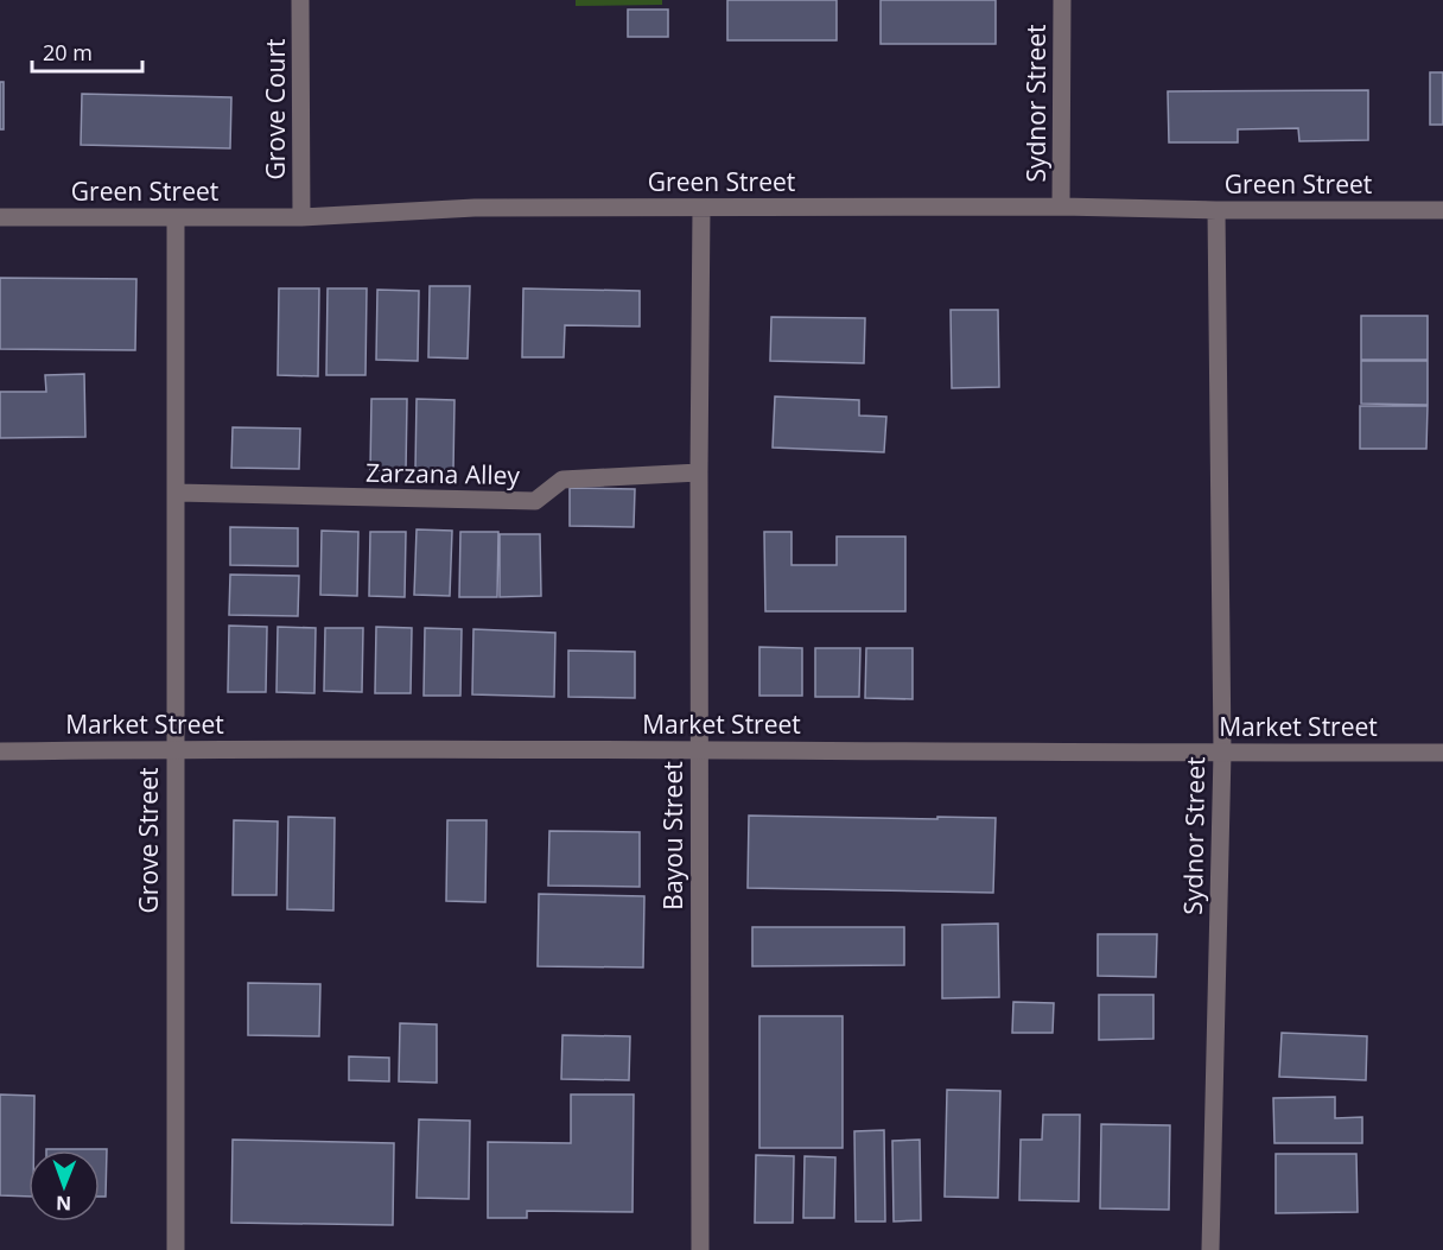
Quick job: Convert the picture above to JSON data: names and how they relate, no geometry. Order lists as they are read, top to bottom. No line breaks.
{"streets":{"street":["Sydnor Street","Grove Court","Green Street","Zarzana Alley","Market Street","Bayou Street","Grove Street"]},"crossings":[["Sydnor Street","Green Street"],["Sydnor Street","Market Street"],["Grove Court","Green Street"],["Green Street","Bayou Street"],["Green Street","Grove Street"],["Zarzana Alley","Bayou Street"],["Zarzana Alley","Grove Street"],["Market Street","Bayou Street"],["Market Street","Grove Street"]],"scale_bar":"20 m","north":"bottom"}
